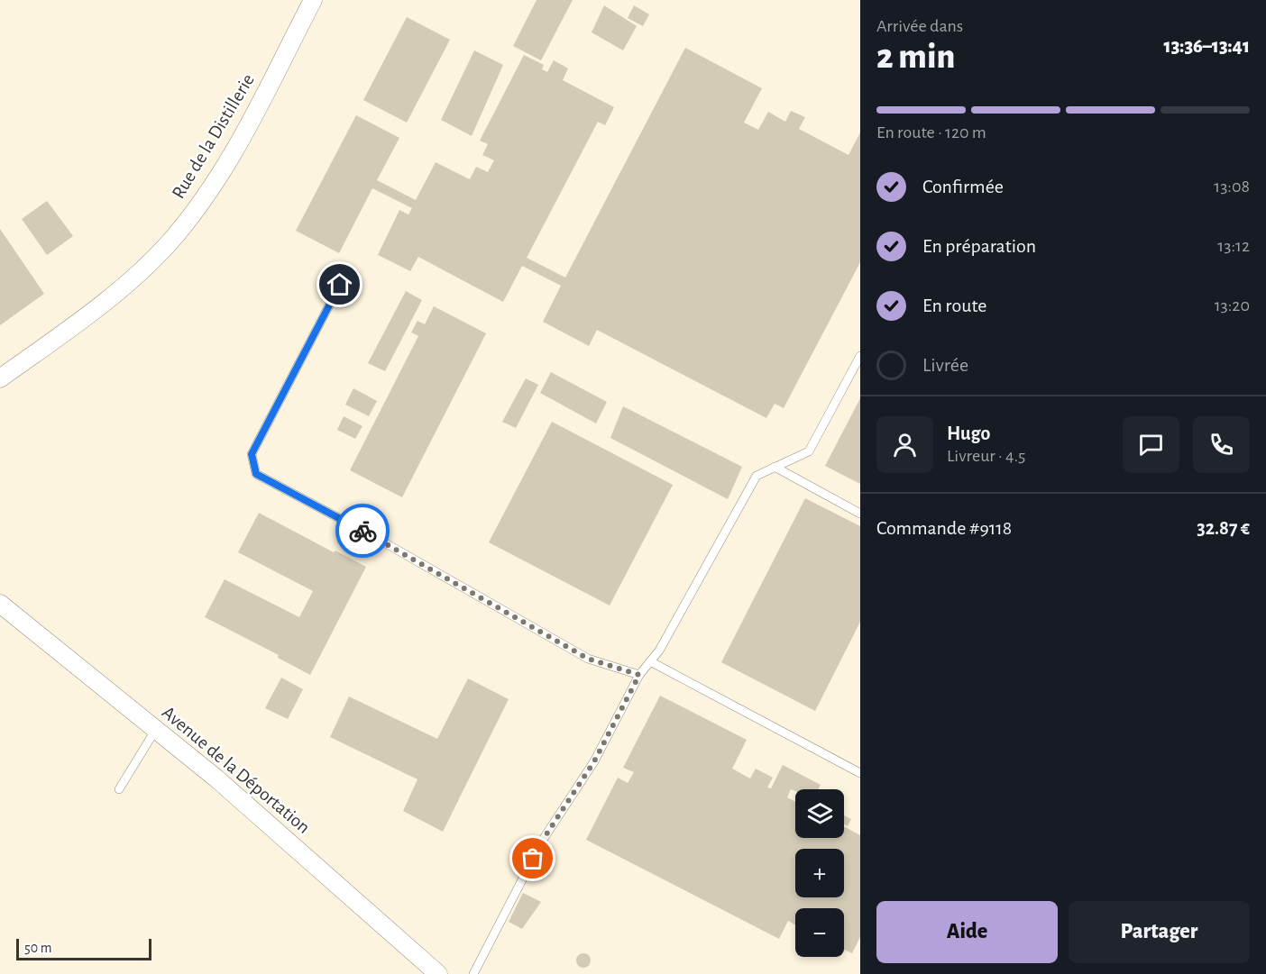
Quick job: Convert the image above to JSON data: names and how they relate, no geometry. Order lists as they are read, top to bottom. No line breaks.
{"streets":{"street":["Rue de la Distillerie","Avenue de la Déportation"]},"scale_bar":"50 m","page":{"heading":["2 min","Arrivée dans","13:36–13:41"],"panel":["Hugo","Livreur · 4.5","Commande #9118","32.87 €"],"bar":"En route · 120 m","list":[["Confirmée","13:08"],["En préparation","13:12"],["En route","13:20"],"Livrée"],"map_buttons":["+","−"],"buttons":["Aide","Partager"],"scale":"50 m"}}
